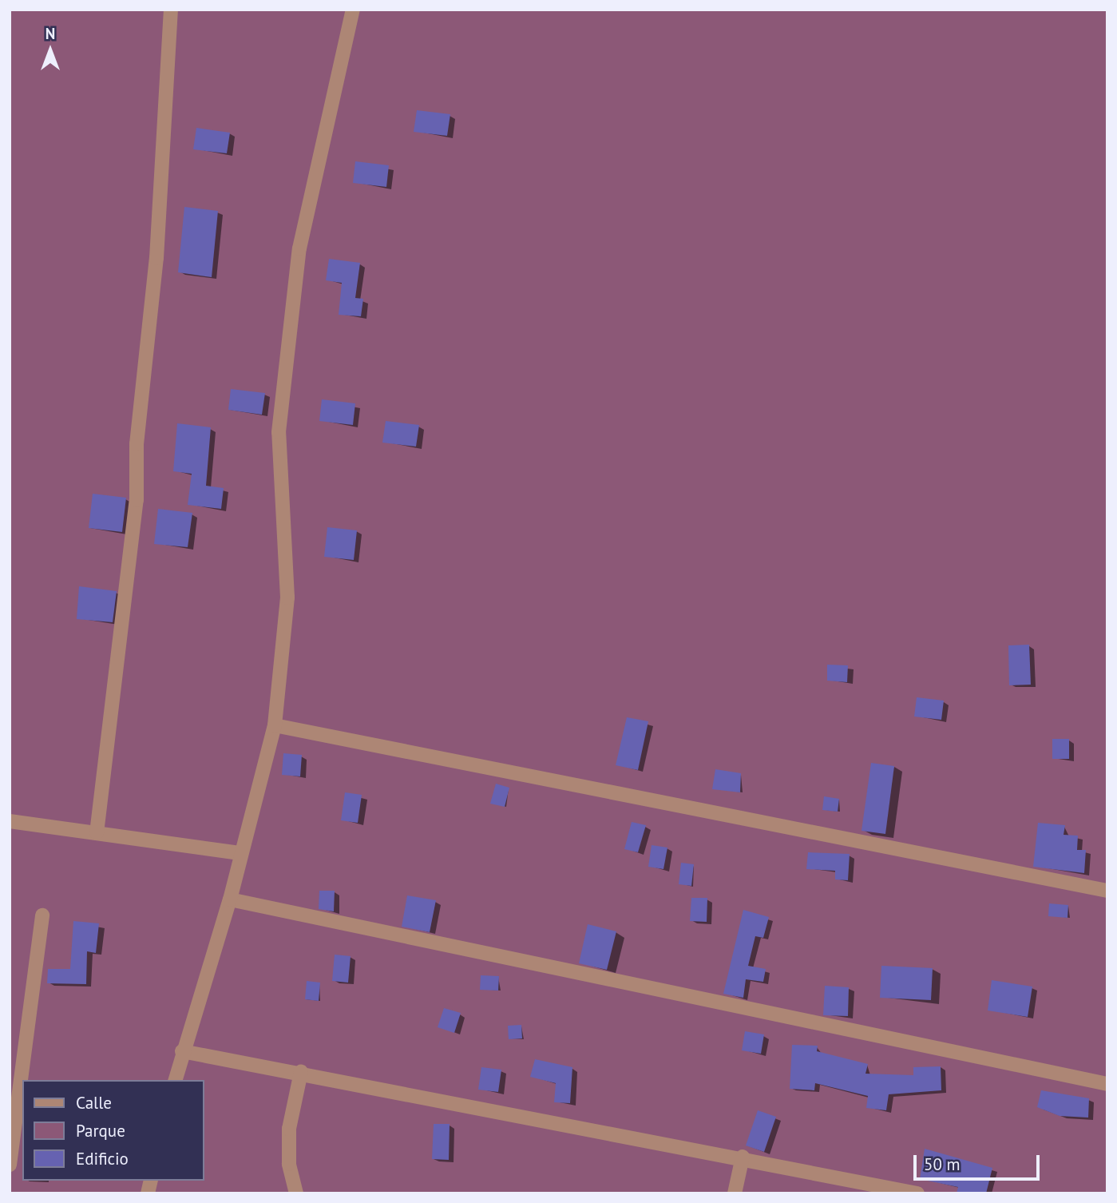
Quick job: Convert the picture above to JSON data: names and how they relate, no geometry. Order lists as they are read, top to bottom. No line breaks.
{"legend":["Calle","Parque","Edificio"],"scale_bar":"50 m","north":"top"}
